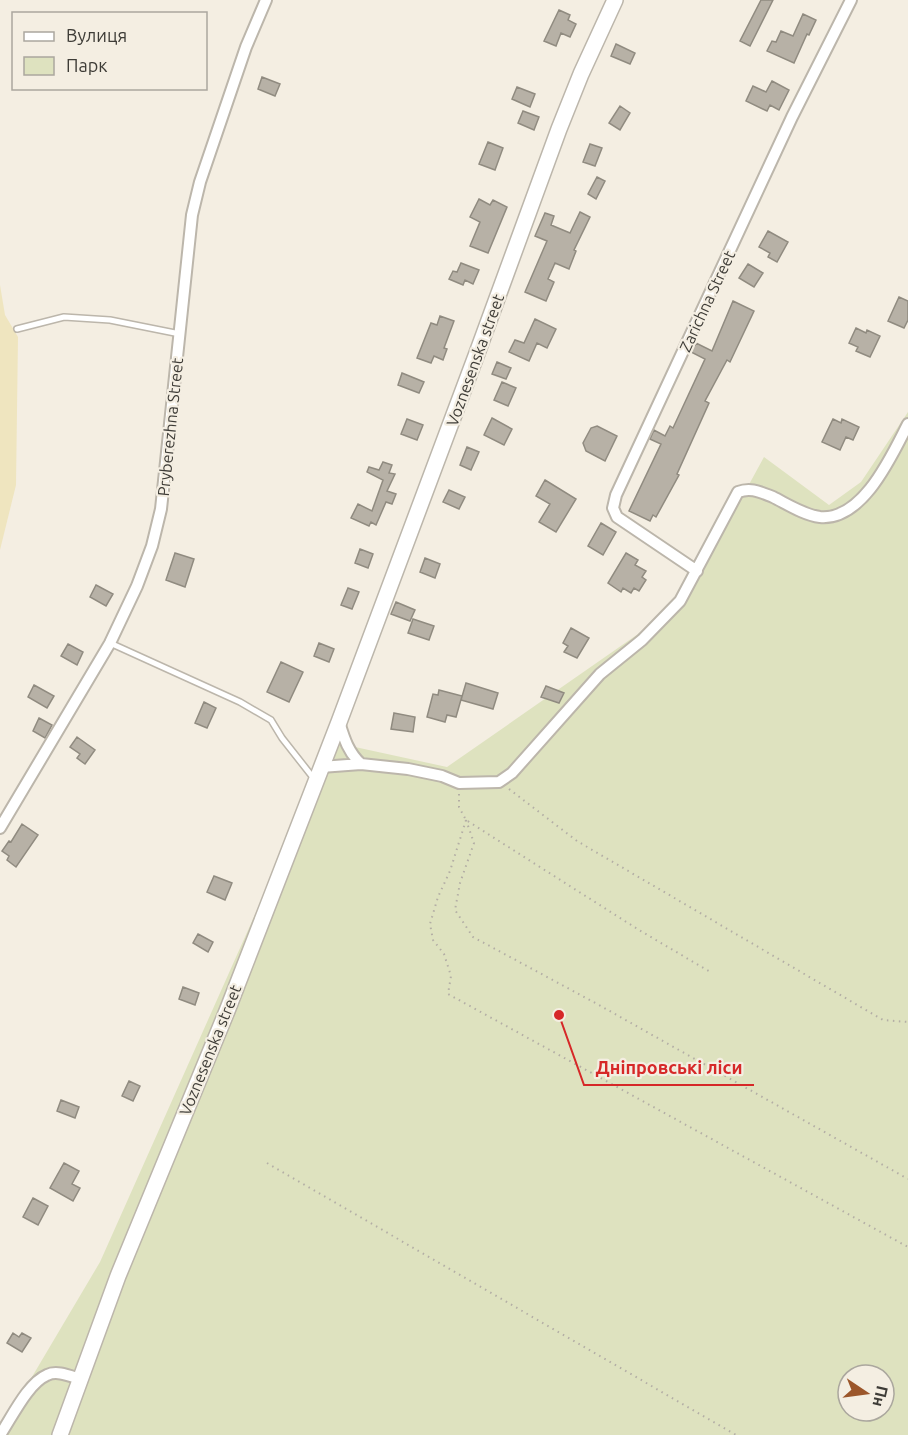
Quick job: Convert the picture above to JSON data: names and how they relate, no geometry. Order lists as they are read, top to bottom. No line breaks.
{"streets":{"main road":["Voznesenska street"],"street":["Zarichna Street","Pryberezhna Street"]},"places":["Дніпровські ліси"],"legend":["Вулиця","Парк"],"north":"right"}
